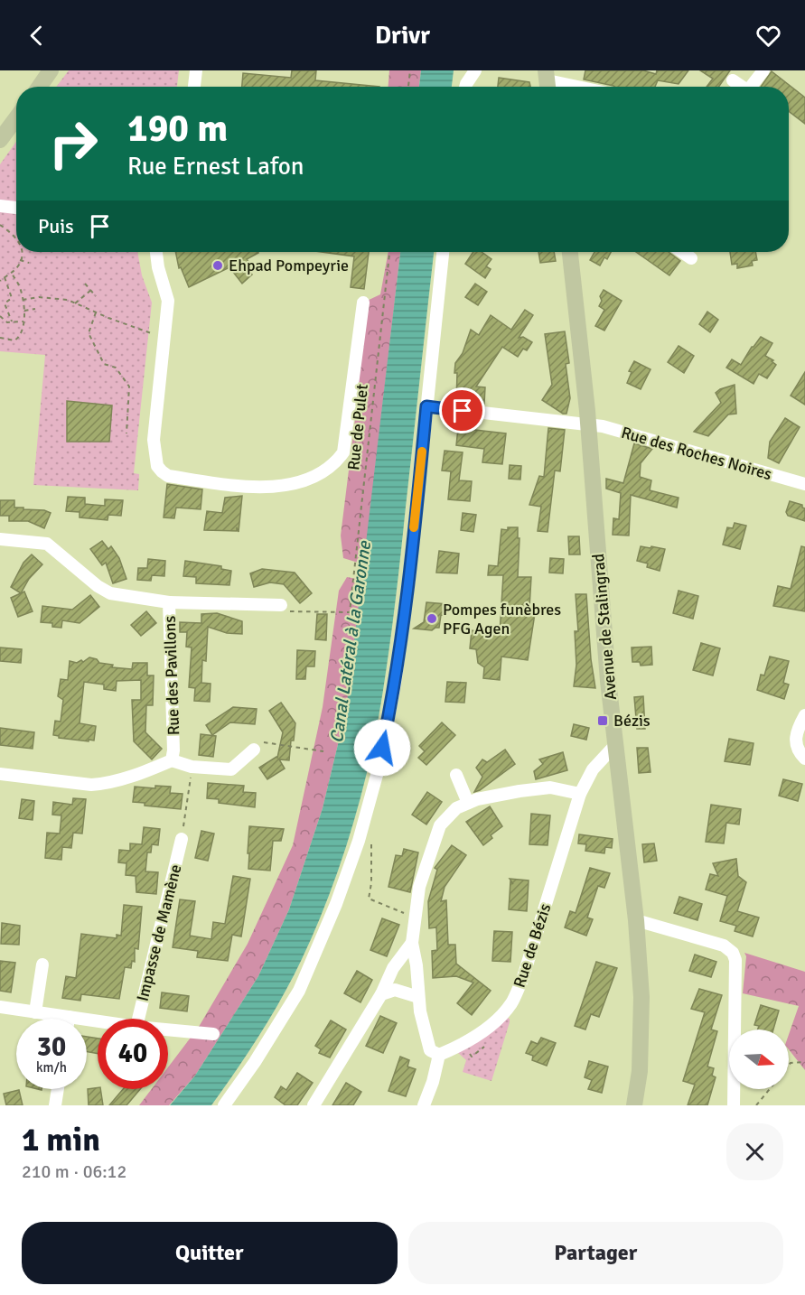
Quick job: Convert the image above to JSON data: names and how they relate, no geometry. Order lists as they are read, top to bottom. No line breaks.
{"streets":{"main road":["Avenue de Stalingrad"],"street":["Rue des Roches Noires","Rue des Pavillons","Impasse de Mamène","Rue de Bézis"],"path":["Rue de Pulet"]},"crossings":[["Rue des Roches Noires","Avenue de Stalingrad"],["Avenue de Stalingrad","Rue de Bézis"]],"water":["Canal Latéral à la Garonne"],"places":{"other":["Ehpad Pompeyrie","Pompes funèbres PFG Agen"],"transit":["Bézis"]},"north":"right","page":{"header":"Drivr","turn":["190 m","Rue Ernest Lafon"],"then":"Puis","speed":"30 km/h","limit":"40","heading":["1 min","210 m · 06:12"],"buttons":["Quitter","Partager"]}}
